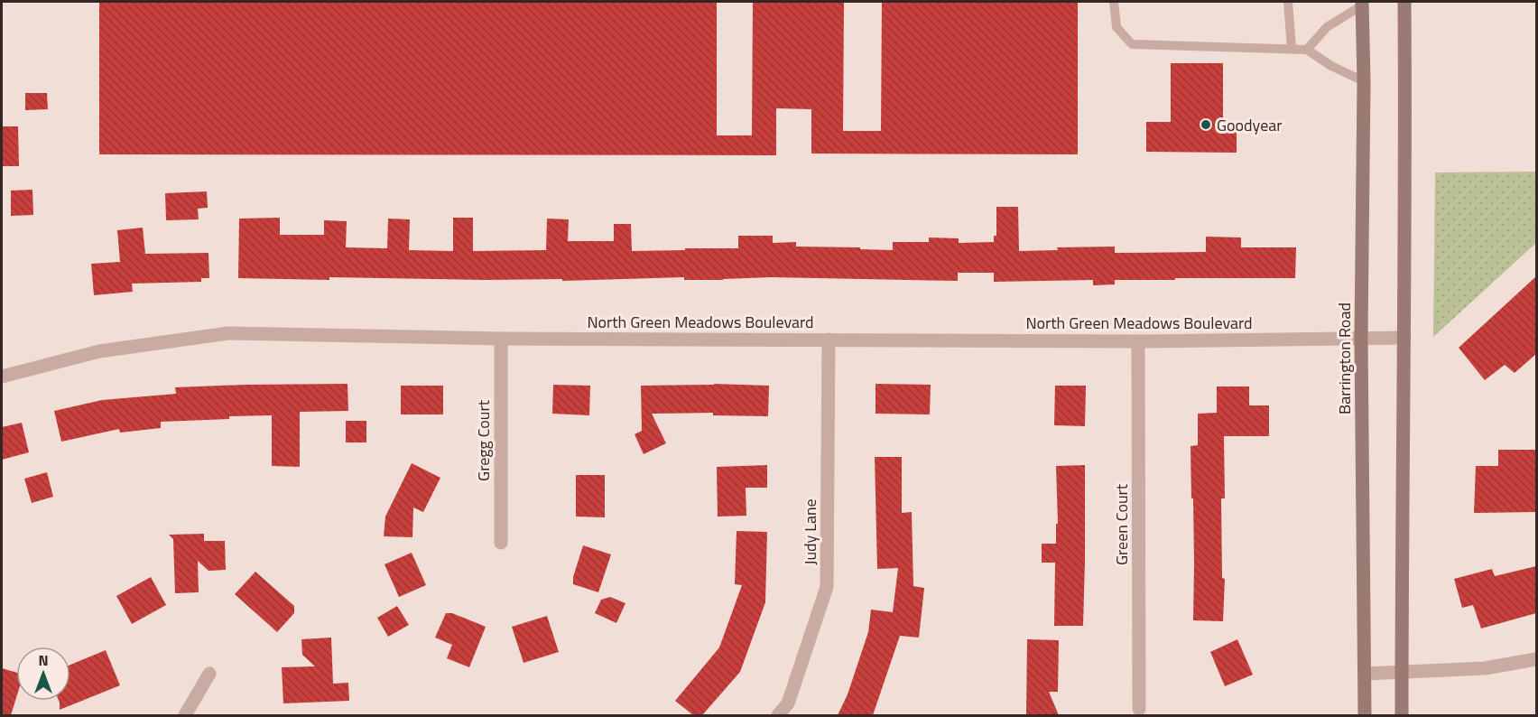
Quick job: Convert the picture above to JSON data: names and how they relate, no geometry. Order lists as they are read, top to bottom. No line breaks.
{"streets":{"main road":["Barrington Road"],"street":["North Green Meadows Boulevard","Gregg Court","Green Court","Judy Lane"]},"crossings":[["North Green Meadows Boulevard","Barrington Road"],["North Green Meadows Boulevard","Gregg Court"],["North Green Meadows Boulevard","Green Court"],["North Green Meadows Boulevard","Judy Lane"]],"places":["Goodyear"],"north":"top"}
